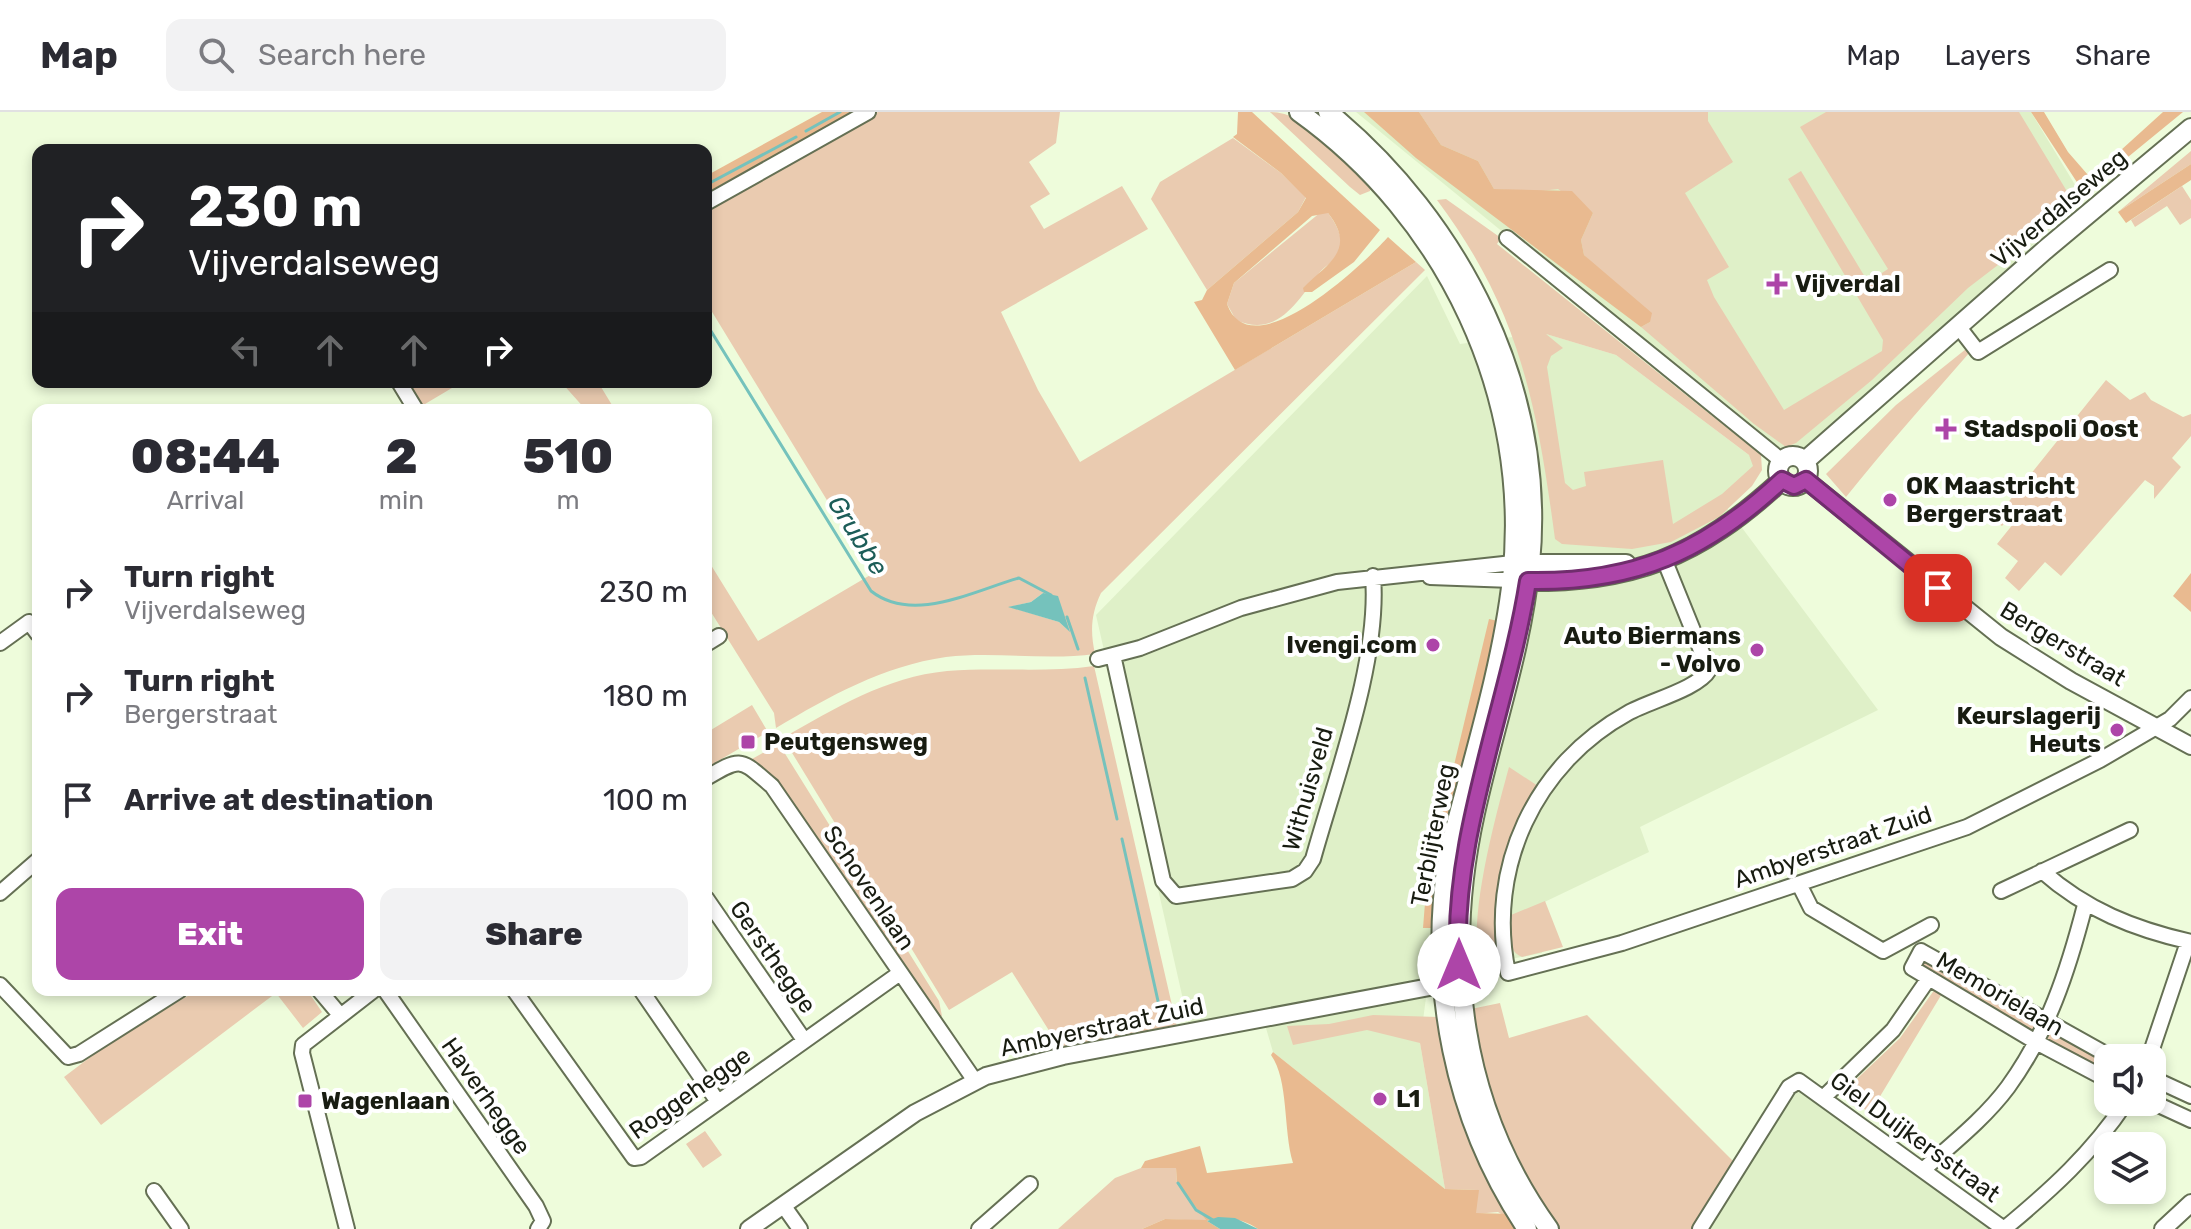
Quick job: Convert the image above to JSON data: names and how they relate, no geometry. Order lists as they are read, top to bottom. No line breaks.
{"streets":{"main road":["Vijverdalseweg","Terblijterweg"],"street":["Bergerstraat","Withuisveld","Ambyerstraat Zuid","Schovenlaan","Gersthegge","Memorielaan","Roggehegge","Haverhegge","Giel Duijkersstraat"]},"crossings":[["Vijverdalseweg","Bergerstraat"],["Bergerstraat","Ambyerstraat Zuid"],["Terblijterweg","Ambyerstraat Zuid"],["Ambyerstraat Zuid","Schovenlaan"],["Schovenlaan","Roggehegge"],["Gersthegge","Roggehegge"]],"water":["Grubbe"],"places":{"health":["Vijverdal","Stadspoli Oost"],"other":["OK Maastricht Bergerstraat","Ivengi.com","Auto Biermans - Volvo","Keurslagerij Heuts","L1"],"transit":["Peutgensweg","Wagenlaan"]},"page":{"header":"Map","search":"Search here","nav":["Map","Layers","Share"],"turn":["230 m","Vijverdalseweg"],"eta":["08:44","Arrival","2","min","510","m"],"list":[{"name":"Turn right","note":"Vijverdalseweg","value":"230 m"},{"name":"Turn right","note":"Bergerstraat","value":"180 m"},{"name":"Arrive at destination","value":"100 m"}],"buttons":["Exit","Share"]}}
